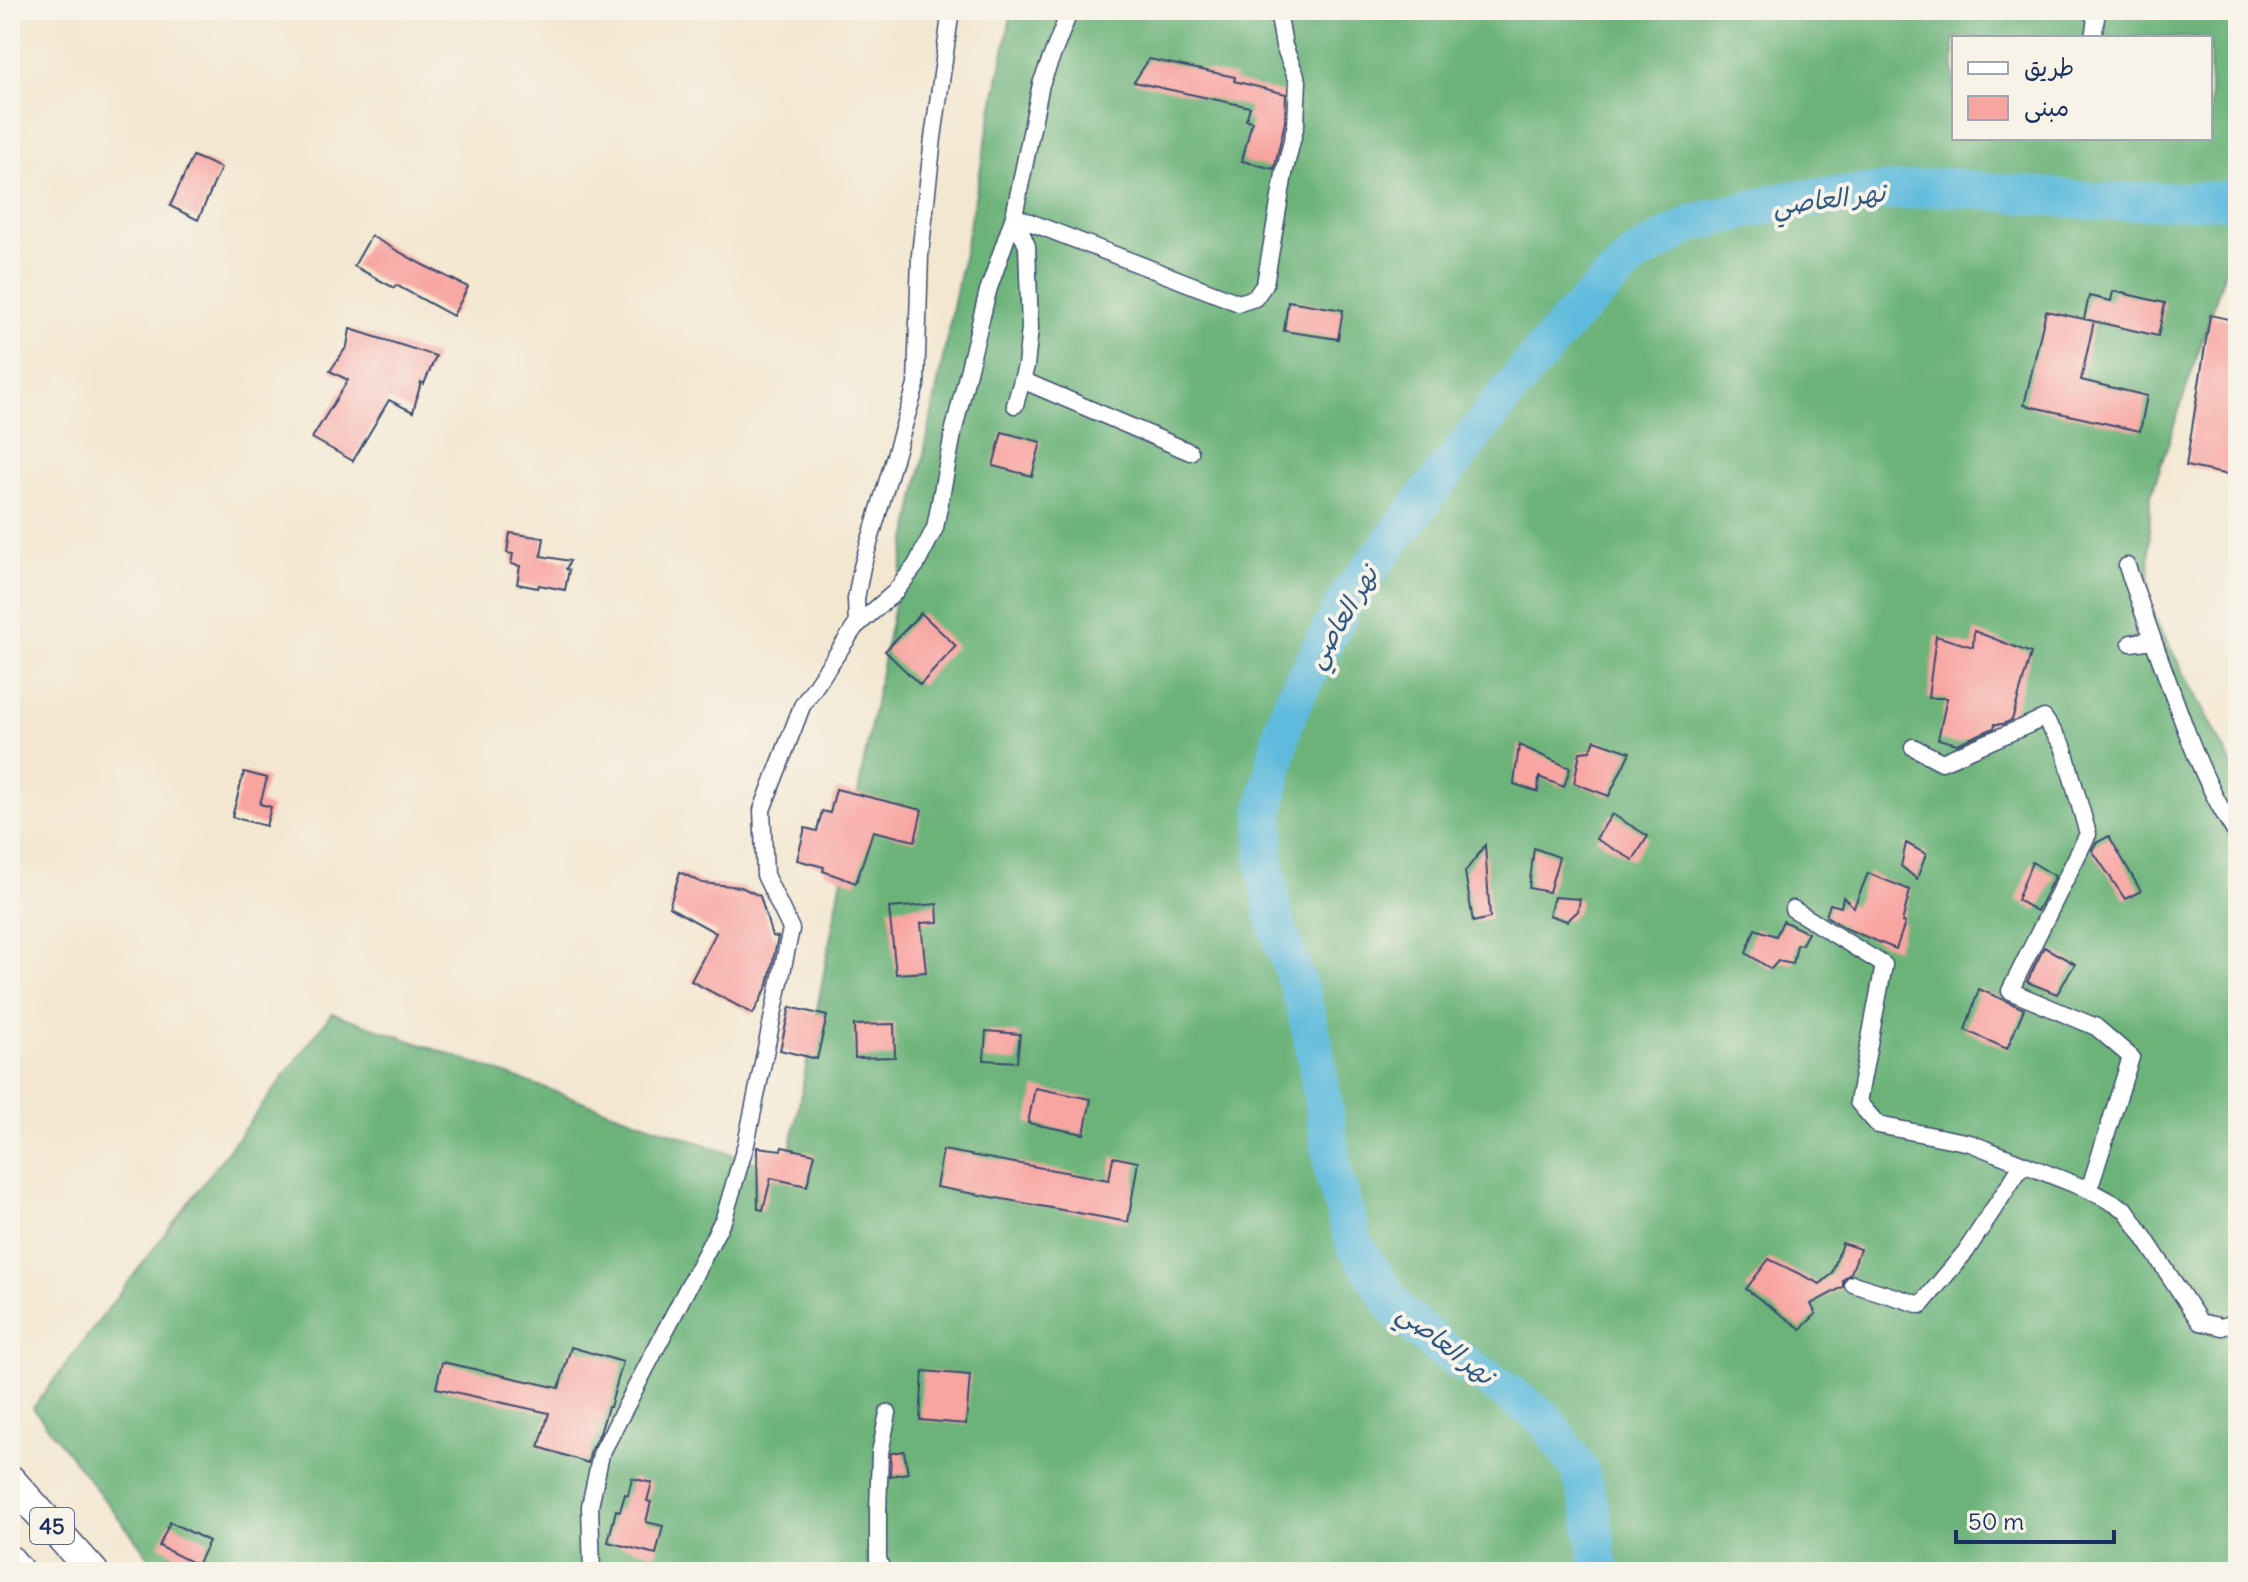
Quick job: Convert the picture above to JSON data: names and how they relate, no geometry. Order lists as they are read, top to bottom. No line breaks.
{"streets":{"highway":["45"]},"water":["نهر العاصي"],"legend":["طريق","مبنى"],"scale_bar":"50 m"}
